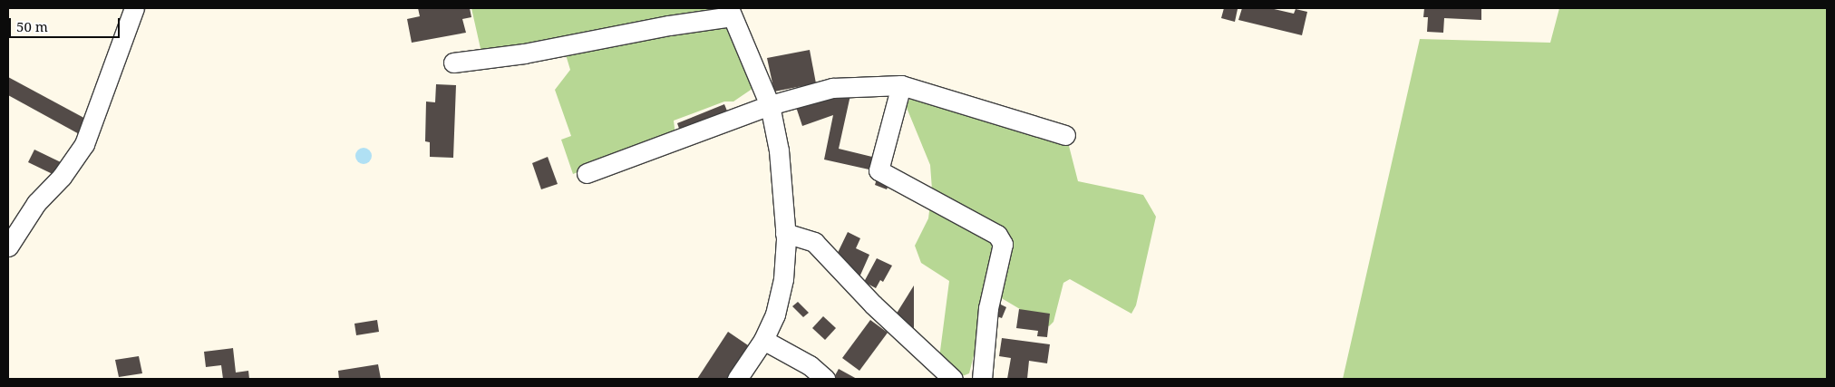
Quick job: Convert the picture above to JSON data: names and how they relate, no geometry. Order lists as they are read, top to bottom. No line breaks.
{"scale_bar":"50 m"}
